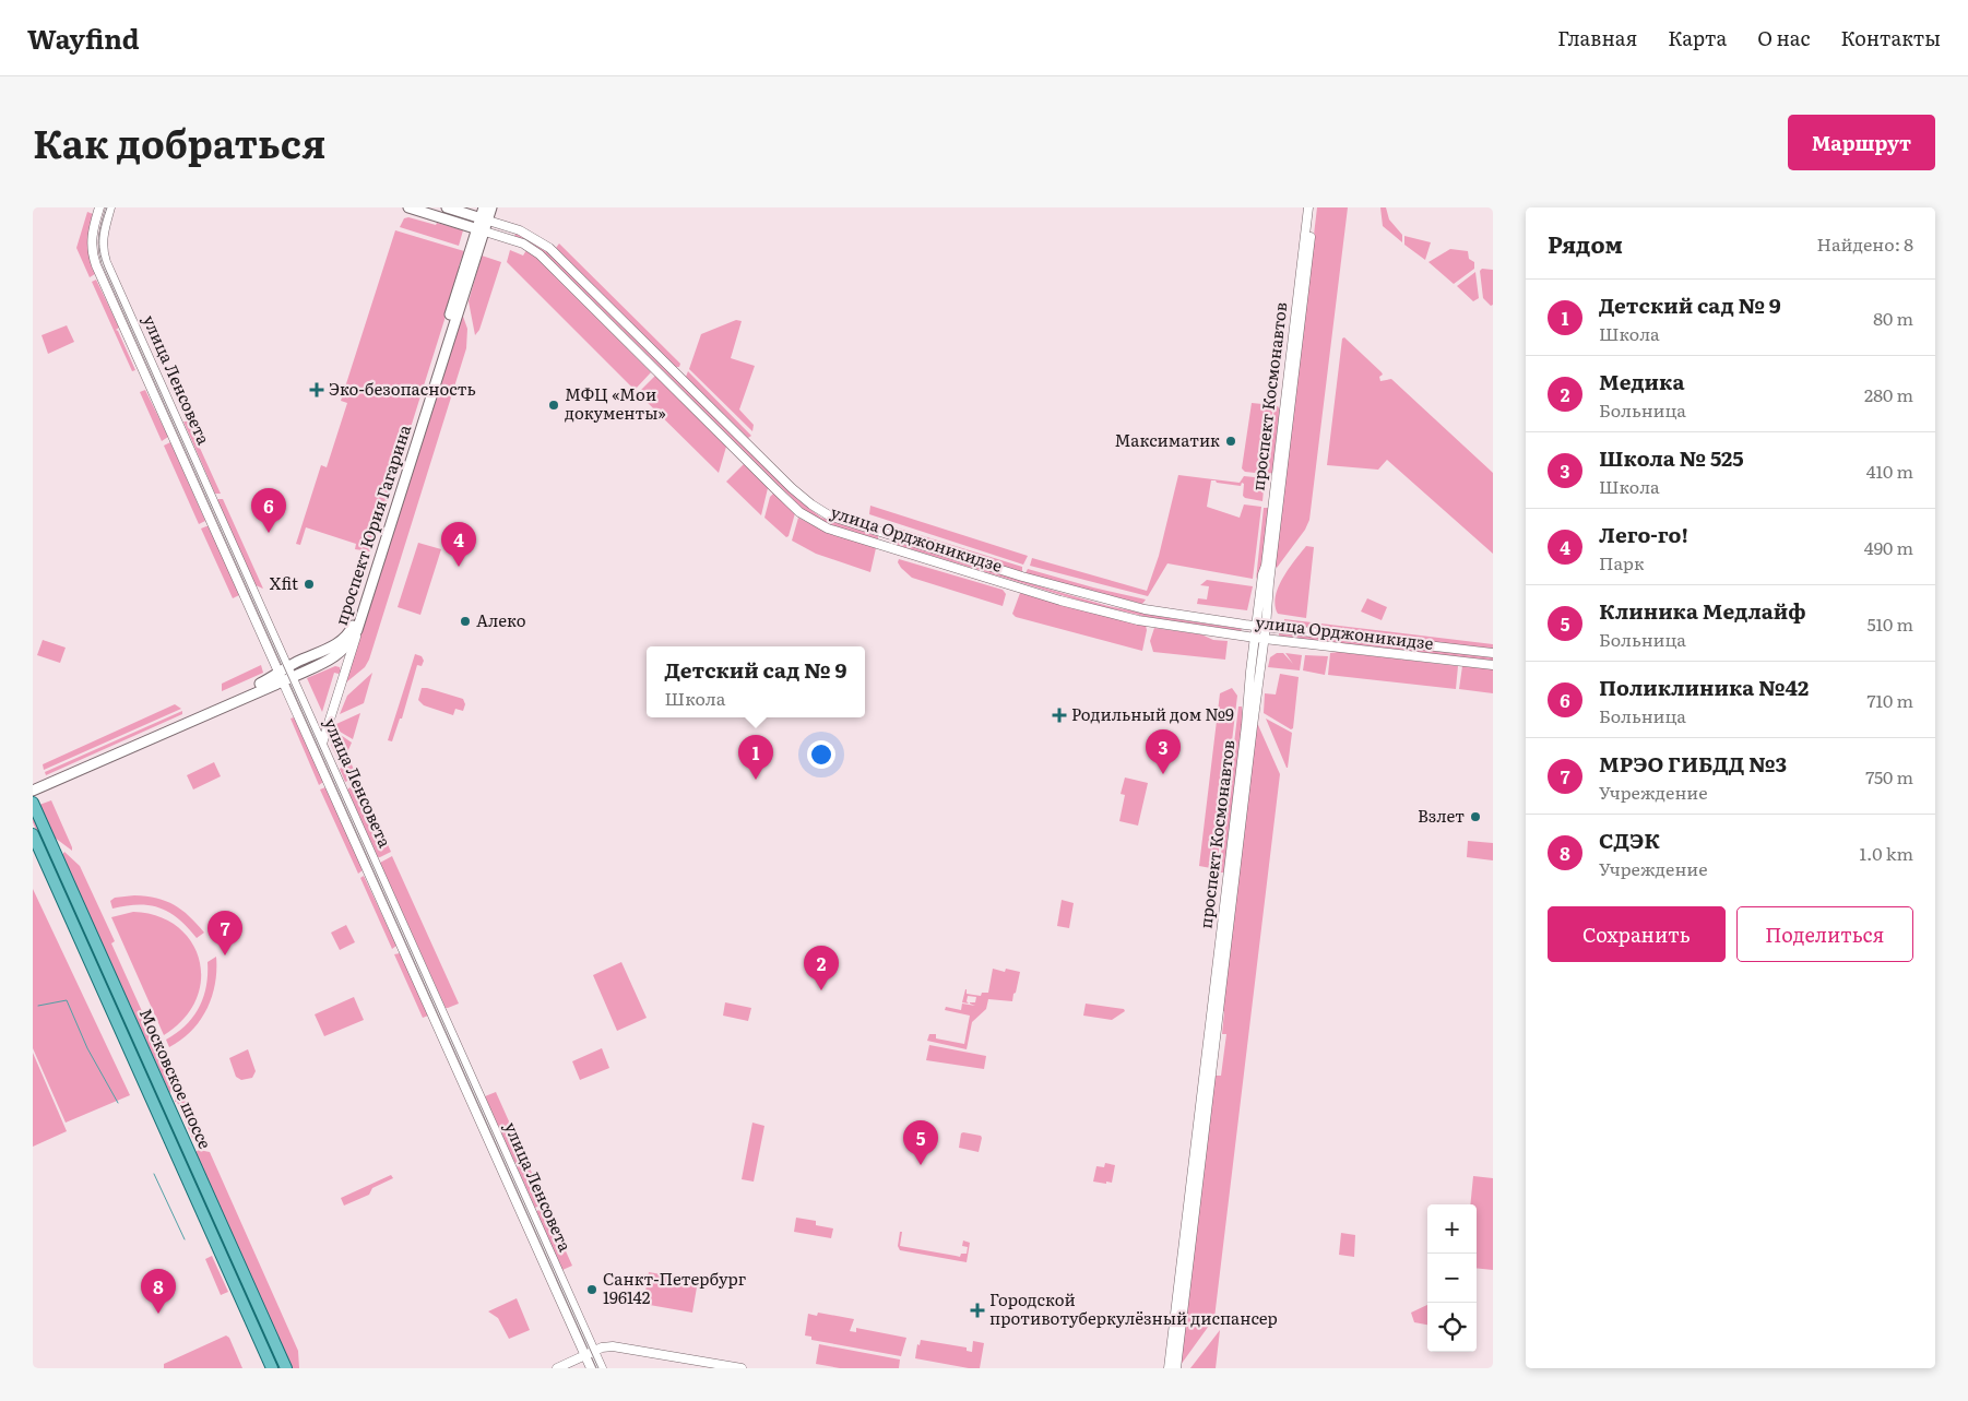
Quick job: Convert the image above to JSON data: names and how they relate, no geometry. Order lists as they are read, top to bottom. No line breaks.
{"streets":{"main road":["проспект Юрия Гагарина","улица Орджоникидзе","Московское шоссе"],"street":["улица Ленсовета","проспект Космонавтов"]},"crossings":[["улица Ленсовета","проспект Юрия Гагарина"],["проспект Космонавтов","улица Орджоникидзе"],["проспект Юрия Гагарина","улица Орджоникидзе"]],"places":{"health":["Эко-безопасность","Родильный дом №9","Городской противотуберкулёзный диспансер"],"other":["МФЦ «Мои документы»","Максиматик","Xfit","Алеко","Взлет","Санкт-Петербург 196142"]},"page":{"header":"Wayfind","nav":["Главная","Карта","О нас","Контакты"],"title":"Как добраться","buttons":["Маршрут",["Сохранить","Поделиться"]],"heading":["Рядом","Найдено: 8"],"list":[{"mark":"1","name":"Детский сад № 9","note":"Школа","value":"80 m"},{"mark":"2","name":"Медика","note":"Больница","value":"280 m"},{"mark":"3","name":"Школа № 525","note":"Школа","value":"410 m"},{"mark":"4","name":"Лего-го!","note":"Парк","value":"490 m"},{"mark":"5","name":"Клиника Медлайф","note":"Больница","value":"510 m"},{"mark":"6","name":"Поликлиника №42","note":"Больница","value":"710 m"},{"mark":"7","name":"МРЭО ГИБДД №3","note":"Учреждение","value":"750 m"},{"mark":"8","name":"СДЭК","note":"Учреждение","value":"1.0 km"}],"pins":["6","4","3","1","7","2","5","8"],"popup":["Детский сад № 9","Школа"],"map_buttons":["+","−"]}}
